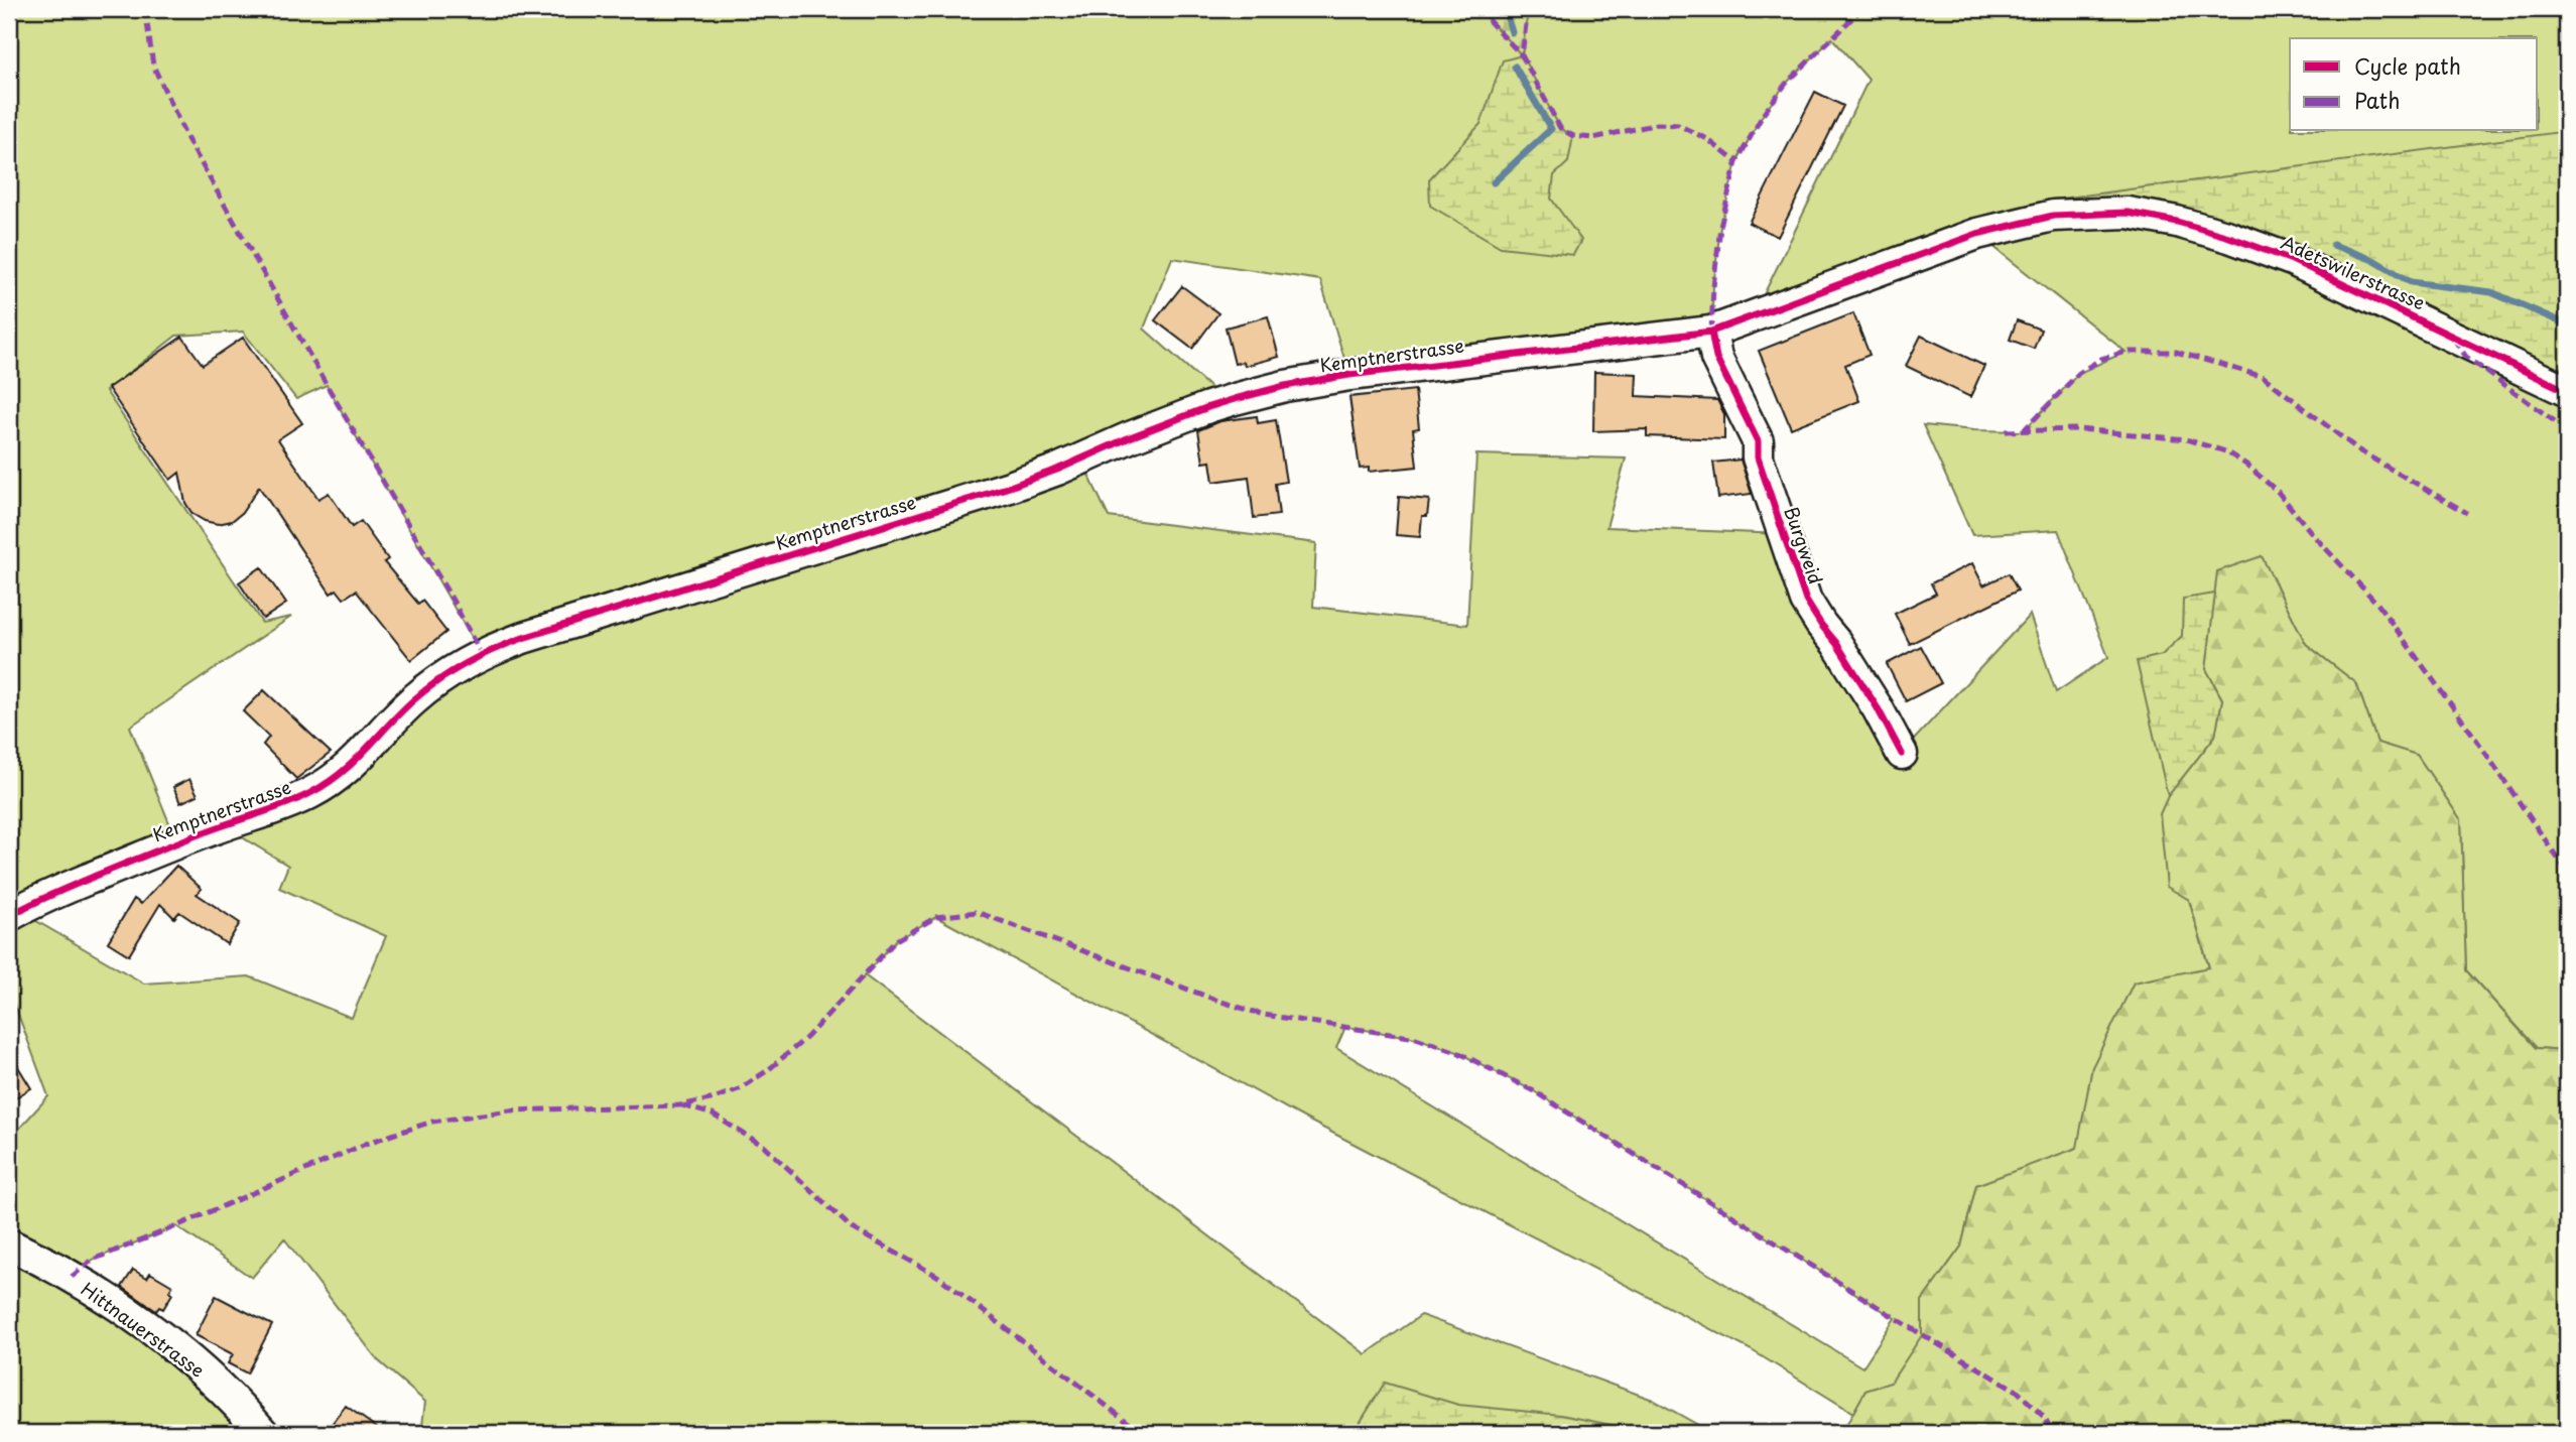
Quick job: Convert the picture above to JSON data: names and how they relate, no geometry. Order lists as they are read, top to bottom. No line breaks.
{"streets":{"street":["Adetswilerstrasse","Kemptnerstrasse","Burgweid","Hittnauerstrasse"]},"crossings":[["Adetswilerstrasse","Kemptnerstrasse"],["Kemptnerstrasse","Burgweid"]],"legend":["Cycle path","Path"]}
